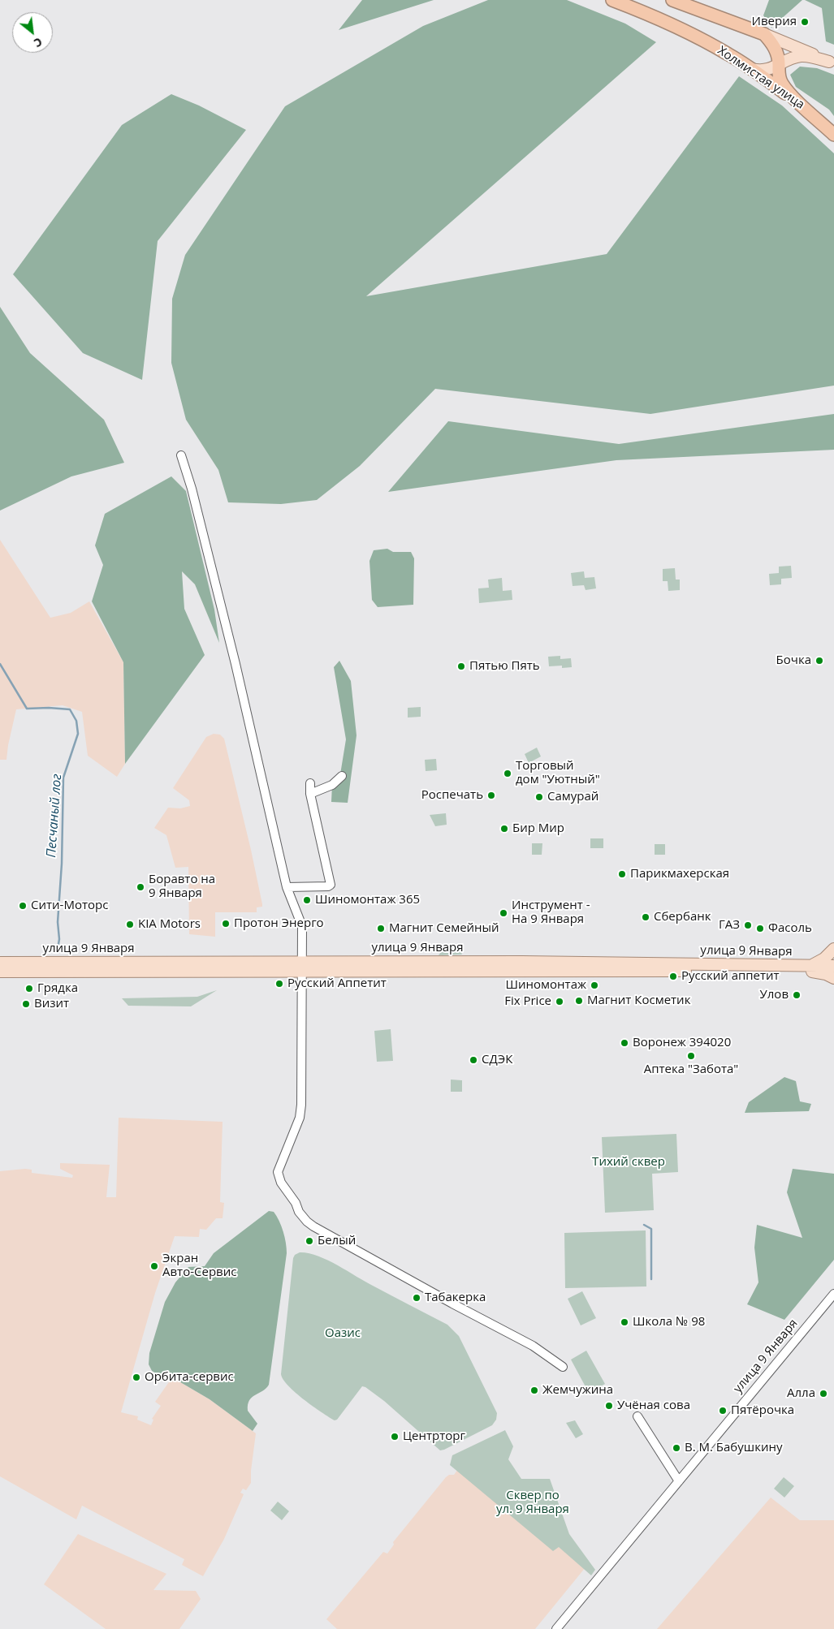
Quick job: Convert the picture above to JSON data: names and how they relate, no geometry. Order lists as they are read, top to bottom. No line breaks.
{"streets":{"highway":["Холмистая улица"],"main road":["улица 9 Января"]},"water":["Песчаный лог"],"parks":["Тихий сквер","Оазис","Сквер по ул. 9 Января"],"places":["Иверия","Бочка","Пятью Пять","Торговый дом \"Уютный\"","Роспечать","Самурай","Бир Мир","Парикмахерская","Боравто на 9 Января","Шиномонтаж 365","Сити-Моторс","Инструмент - На 9 Января","Сбербанк","Протон Энерго","KIA Motors","ГАЗ","Магнит Семейный","Фасоль","Русский аппетит","Русский Аппетит","Шиномонтаж","Грядка","Улов","Магнит Косметик","Fix Price","Визит","Воронеж 394020","Аптека \"Забота\"","СДЭК","Белый","Экран Авто-Сервис","Табакерка","Школа № 98","Орбита-сервис","Жемчужина","Алла","Учёная сова","Пятёрочка","Центрторг","В. М. Бабушкину"],"north":"bottom right"}
